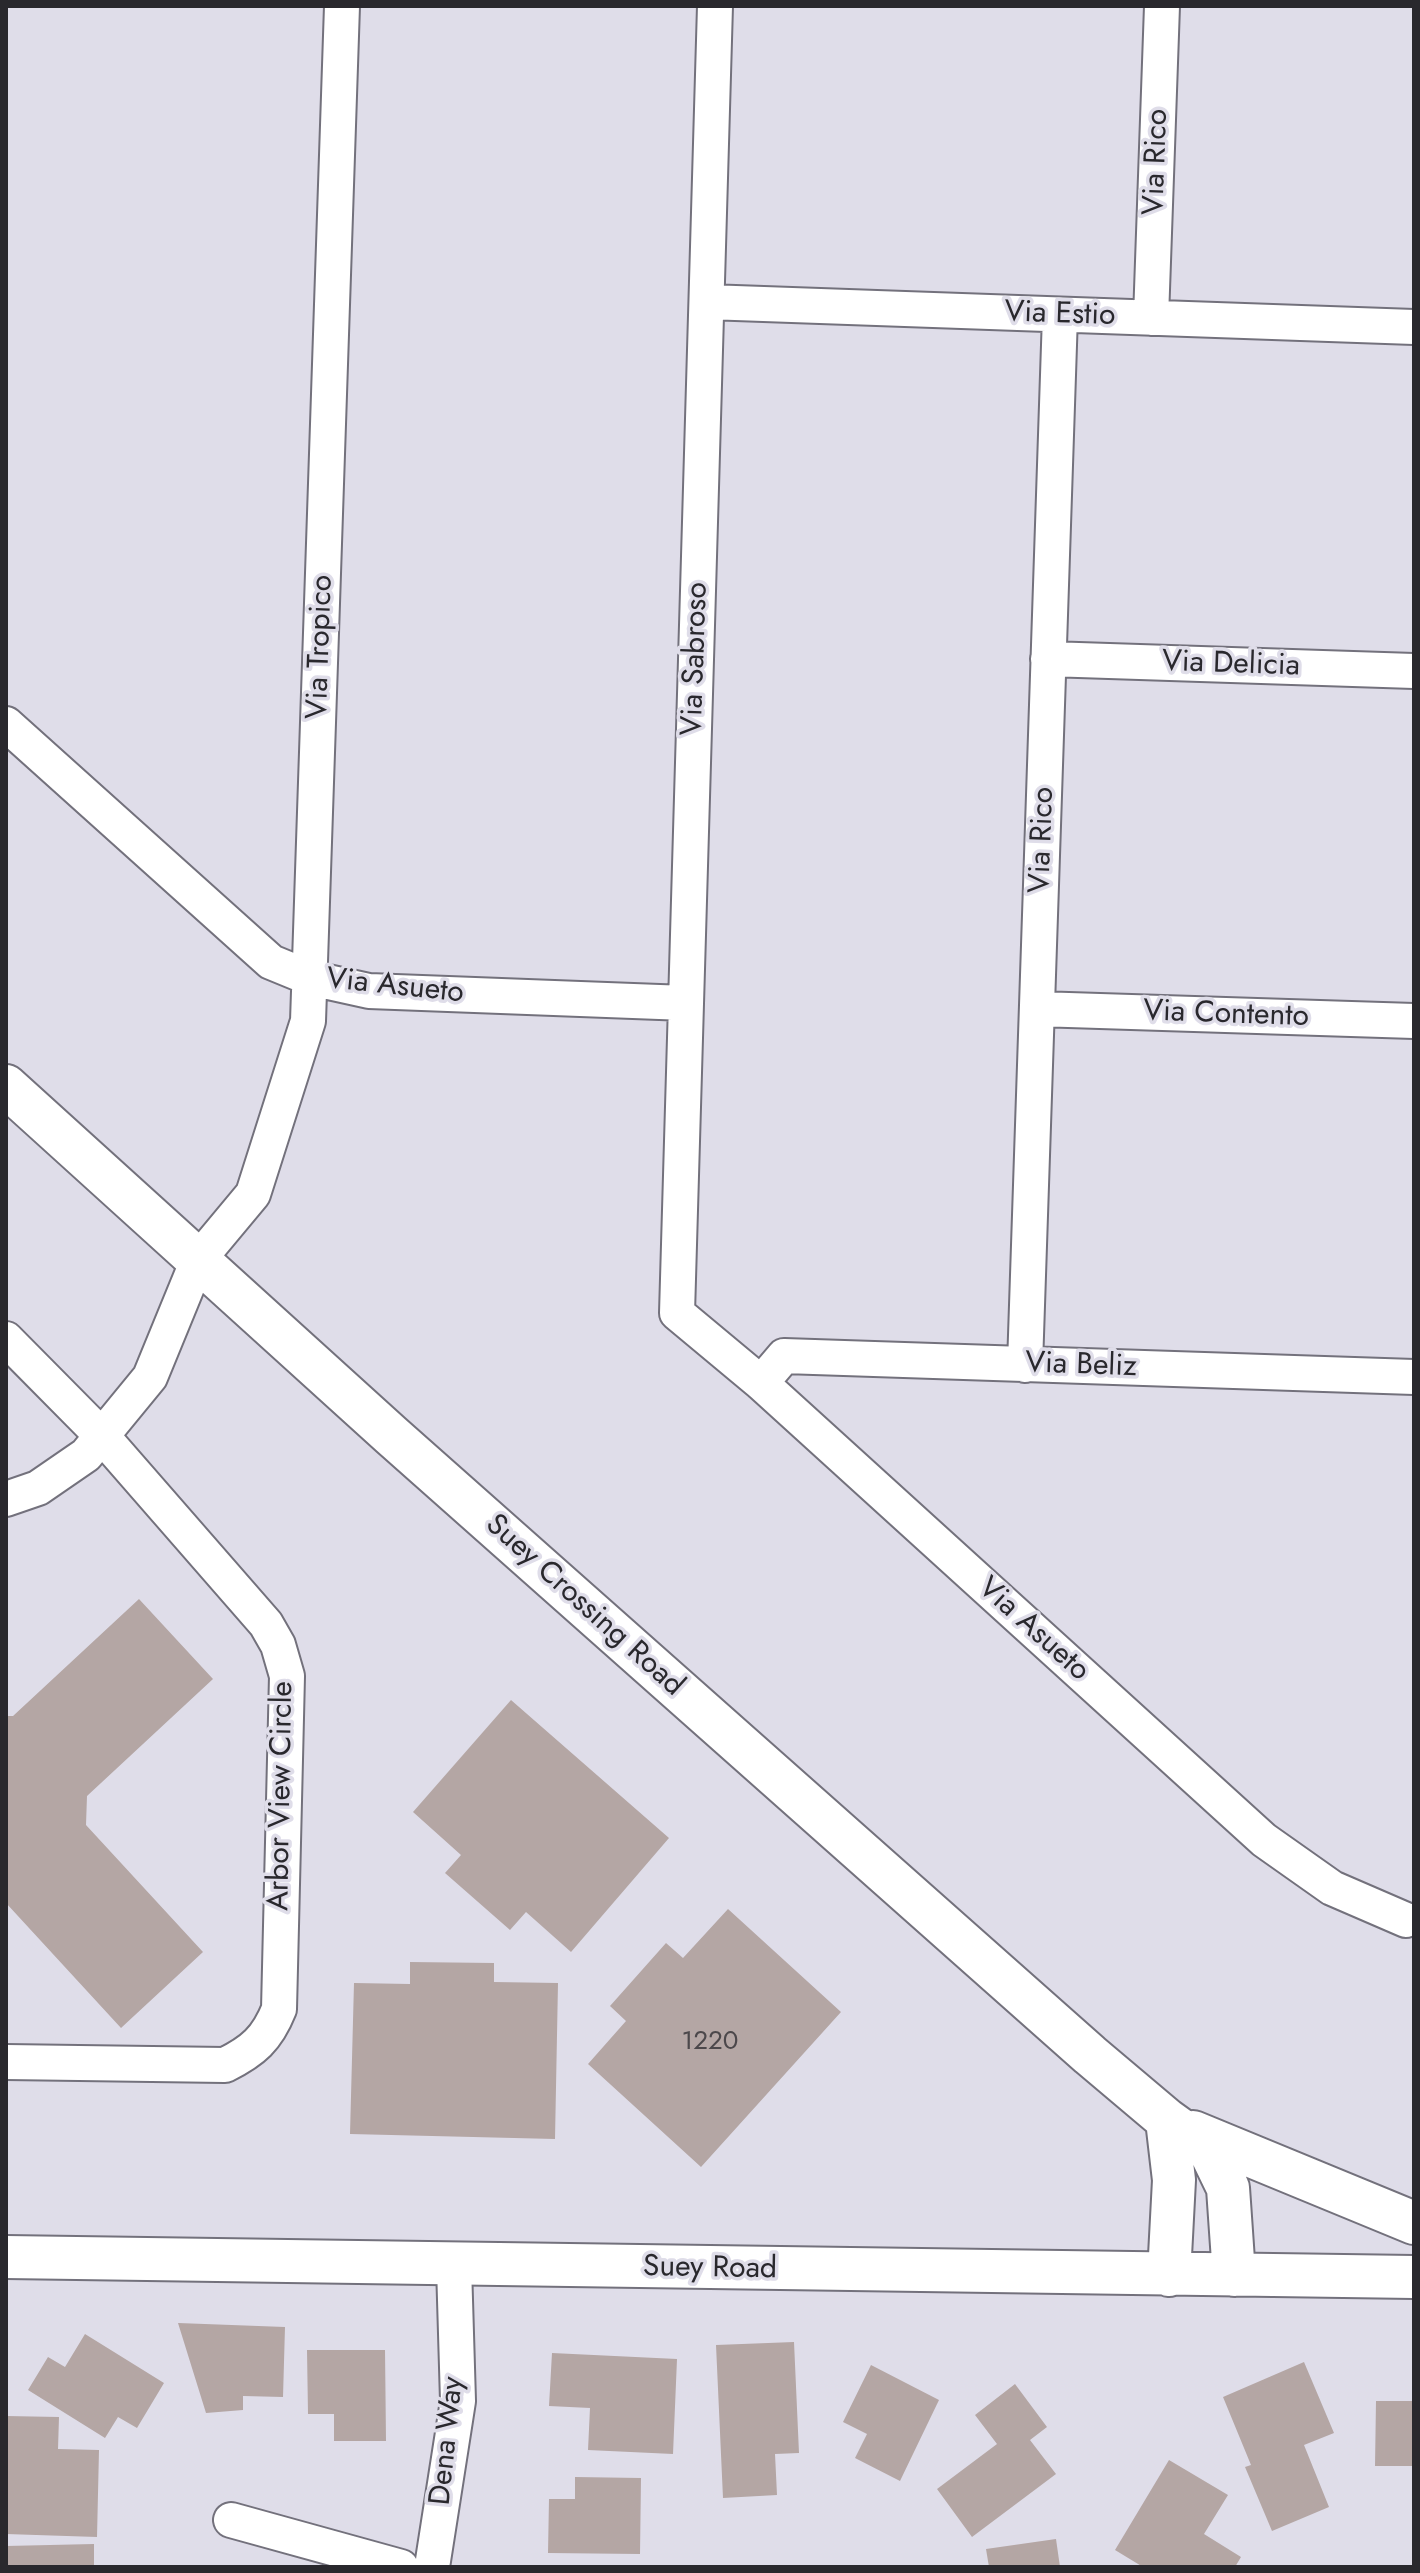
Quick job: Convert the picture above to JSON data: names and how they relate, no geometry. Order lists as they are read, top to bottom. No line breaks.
{"streets":{"street":["Via Rico","Via Estio","Via Tropico","Via Sabroso","Via Delicia","Via Asueto","Via Contento","Via Beliz","Suey Crossing Road","Arbor View Circle","Suey Road","Dena Way"]},"crossings":[["Via Rico","Via Estio"],["Via Rico","Via Delicia"],["Via Rico","Via Contento"],["Via Rico","Via Beliz"],["Via Estio","Via Sabroso"],["Via Tropico","Via Asueto"],["Via Tropico","Suey Crossing Road"],["Via Tropico","Arbor View Circle"],["Via Sabroso","Via Asueto"],["Via Asueto","Via Beliz"],["Suey Road","Dena Way"]],"house_numbers":["1220"]}
